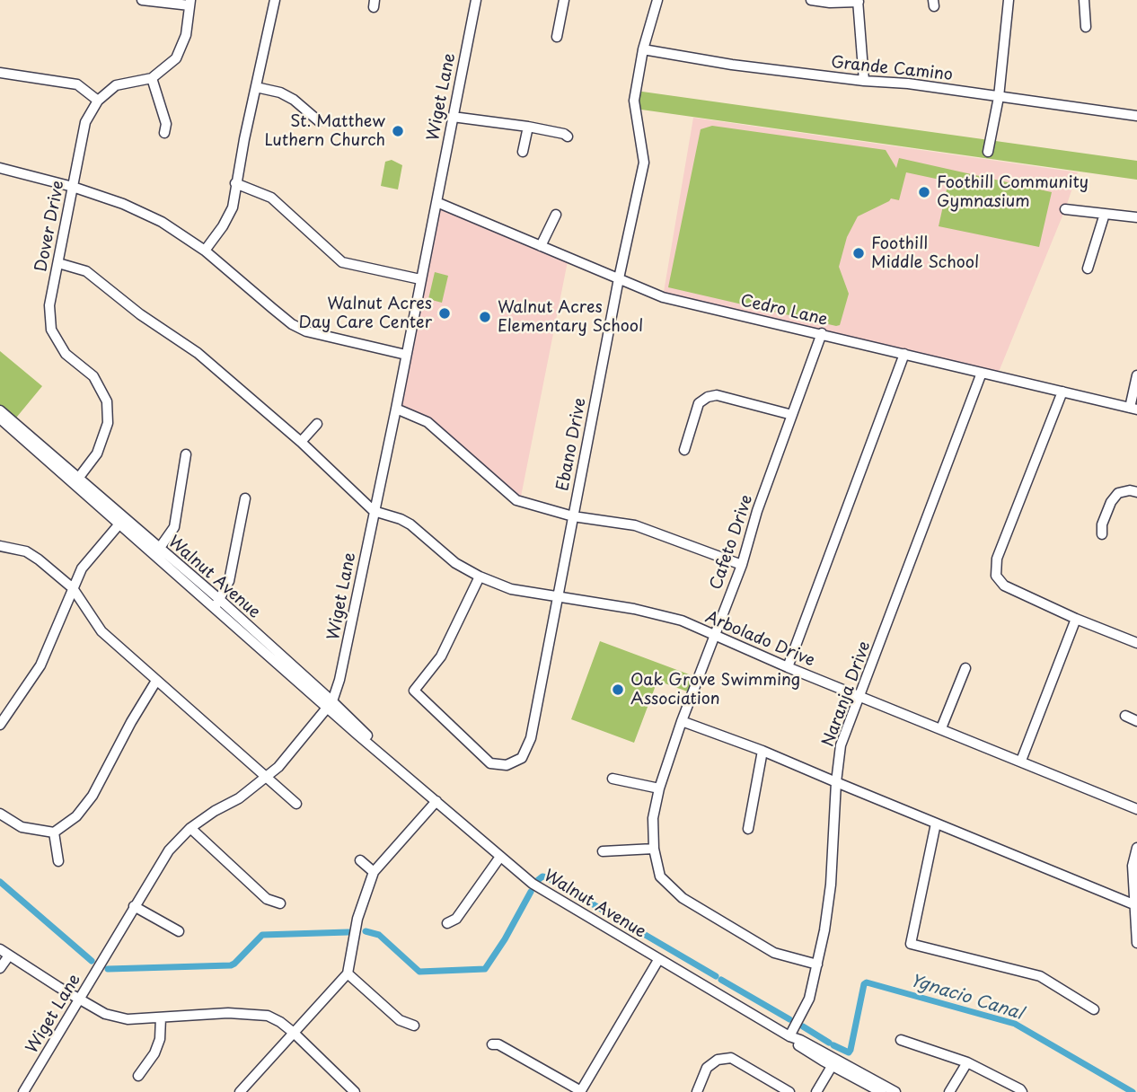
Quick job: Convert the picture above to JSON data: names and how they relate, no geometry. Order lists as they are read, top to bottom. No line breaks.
{"streets":{"street":["Grande Camino","Wiget Lane","Dover Drive","Cedro Lane","Ebano Drive","Cafeto Drive","Walnut Avenue","Arbolado Drive","Naranja Drive"]},"crossings":[["Grande Camino","Ebano Drive"],["Wiget Lane","Cedro Lane"],["Wiget Lane","Walnut Avenue"],["Wiget Lane","Arbolado Drive"],["Dover Drive","Walnut Avenue"],["Cedro Lane","Ebano Drive"],["Cedro Lane","Cafeto Drive"],["Cedro Lane","Naranja Drive"],["Ebano Drive","Arbolado Drive"],["Cafeto Drive","Arbolado Drive"],["Cafeto Drive","Naranja Drive"],["Walnut Avenue","Naranja Drive"],["Arbolado Drive","Naranja Drive"]],"water":["Ygnacio Canal"],"places":["St. Matthew Luthern Church","Foothill Community Gymnasium","Foothill Middle School","Walnut Acres Day Care Center","Walnut Acres Elementary School","Oak Grove Swimming Association"]}
